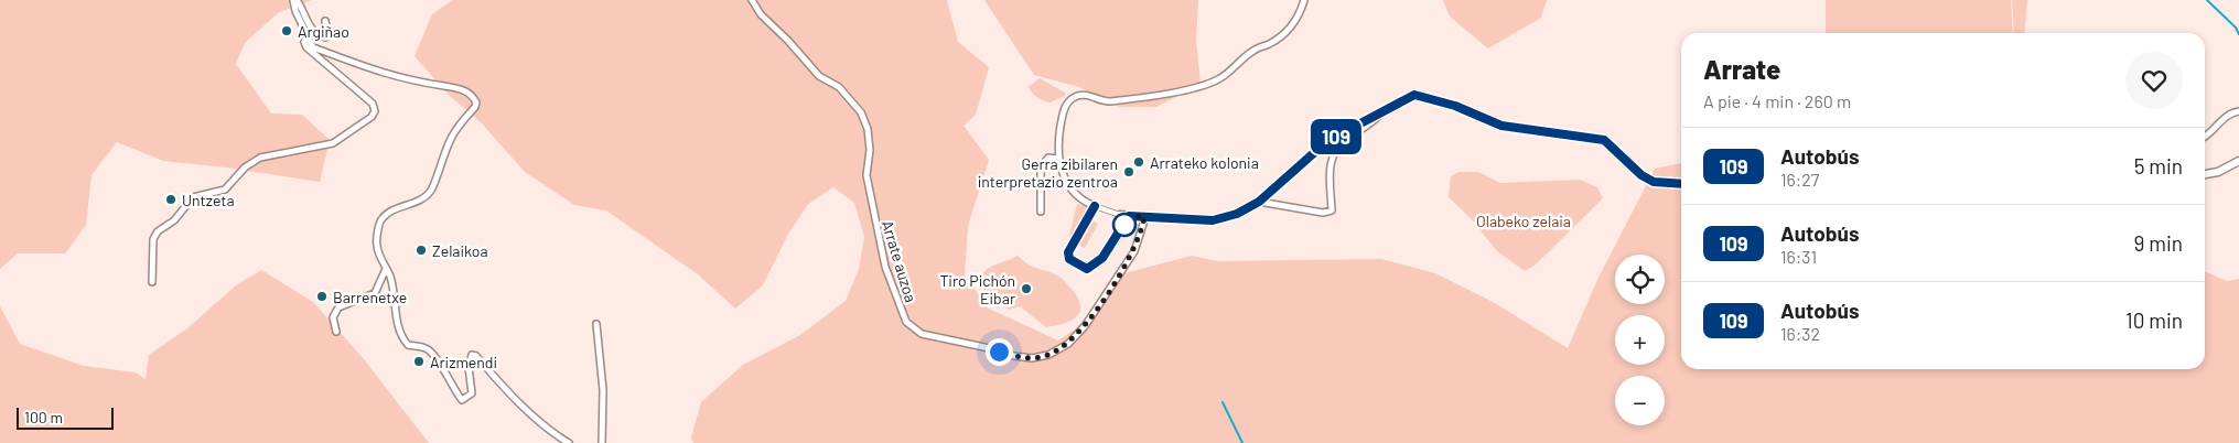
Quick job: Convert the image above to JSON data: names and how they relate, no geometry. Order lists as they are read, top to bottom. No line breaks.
{"streets":{"street":["Arrate auzoa"]},"parks":["Olabeko zelaia"],"places":["Argiñao","Arrateko kolonia","Gerra zibilaren interpretazio zentroa","Untzeta","Zelaikoa","Tiro Pichón Eibar","Barrenetxe","Arizmendi"],"lines":["bus line 109"],"scale_bar":"100 m","page":{"on_map":"109","heading":["Arrate","A pie · 4 min · 260 m"],"list":[{"mark":"109","name":"Autobús","note":"16:27","value":"5 min"},{"mark":"109","name":"Autobús","note":"16:31","value":"9 min"},{"mark":"109","name":"Autobús","note":"16:32","value":"10 min"}],"map_buttons":["+","−"],"scale":"100 m"}}
